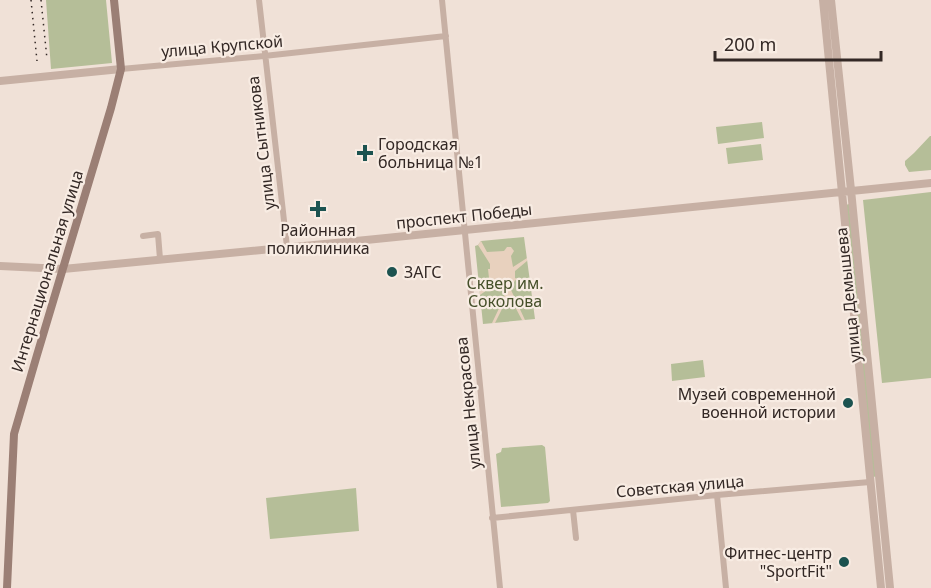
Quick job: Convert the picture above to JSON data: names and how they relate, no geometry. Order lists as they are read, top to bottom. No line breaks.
{"streets":{"main road":["Интернациональная улица"],"street":["улица Крупской","улица Сытникова","проспект Победы","улица Демышева","улица Некрасова","Советская улица"]},"crossings":[["улица Крупской","улица Сытникова"],["улица Крупской","Интернациональная улица"],["улица Крупской","улица Некрасова"],["улица Сытникова","проспект Победы"],["проспект Победы","Интернациональная улица"],["проспект Победы","улица Демышева"],["проспект Победы","улица Некрасова"],["улица Демышева","Советская улица"],["улица Некрасова","Советская улица"]],"parks":["Сквер им. Соколова"],"places":{"health":["Городская больница №1","Районная поликлиника"],"other":["ЗАГС","Музей современной военной истории","Фитнес-центр \"SportFit\""]},"scale_bar":"200 m"}
